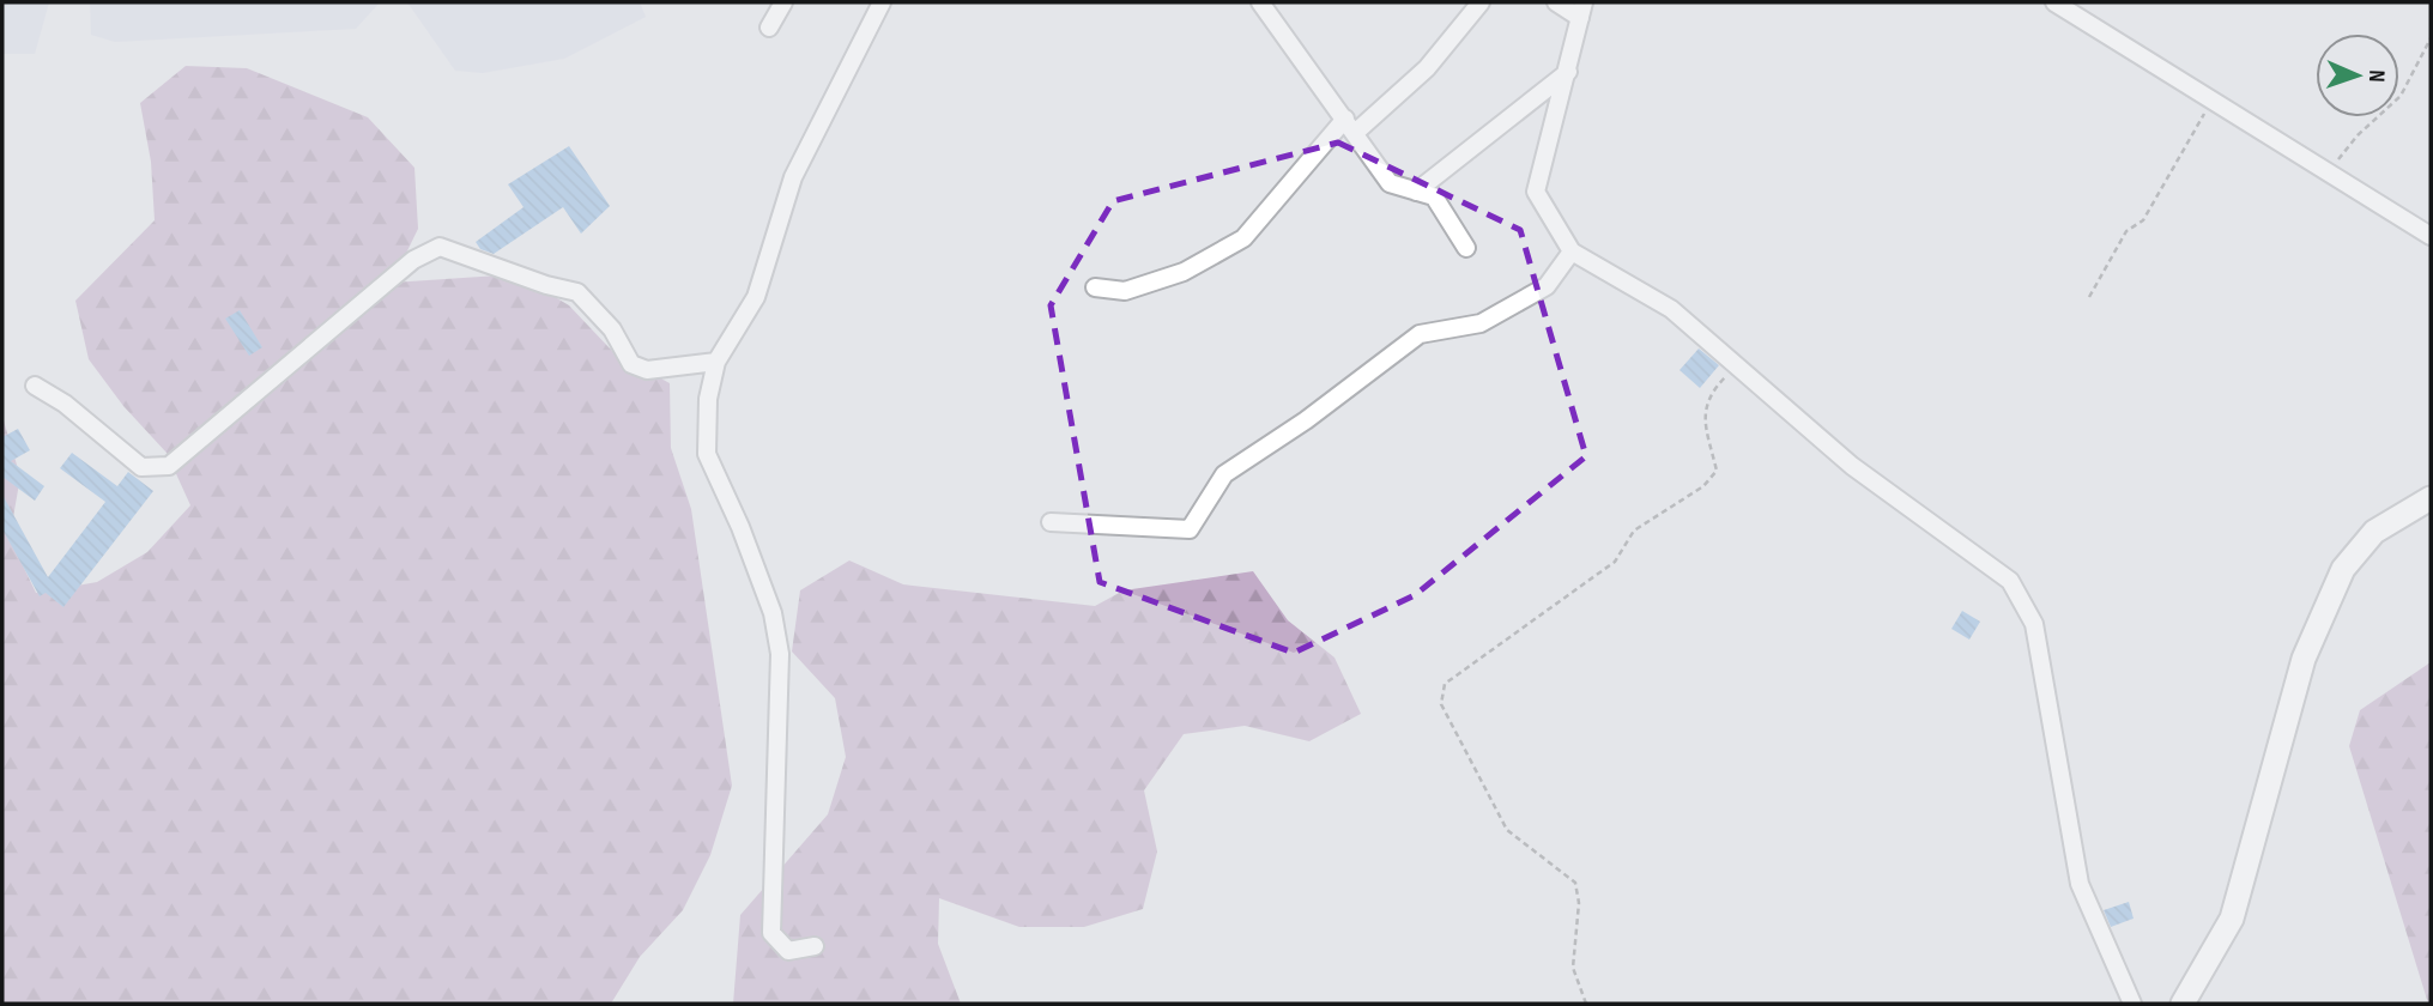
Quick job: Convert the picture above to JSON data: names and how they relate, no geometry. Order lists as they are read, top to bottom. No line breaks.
{"north":"right"}
